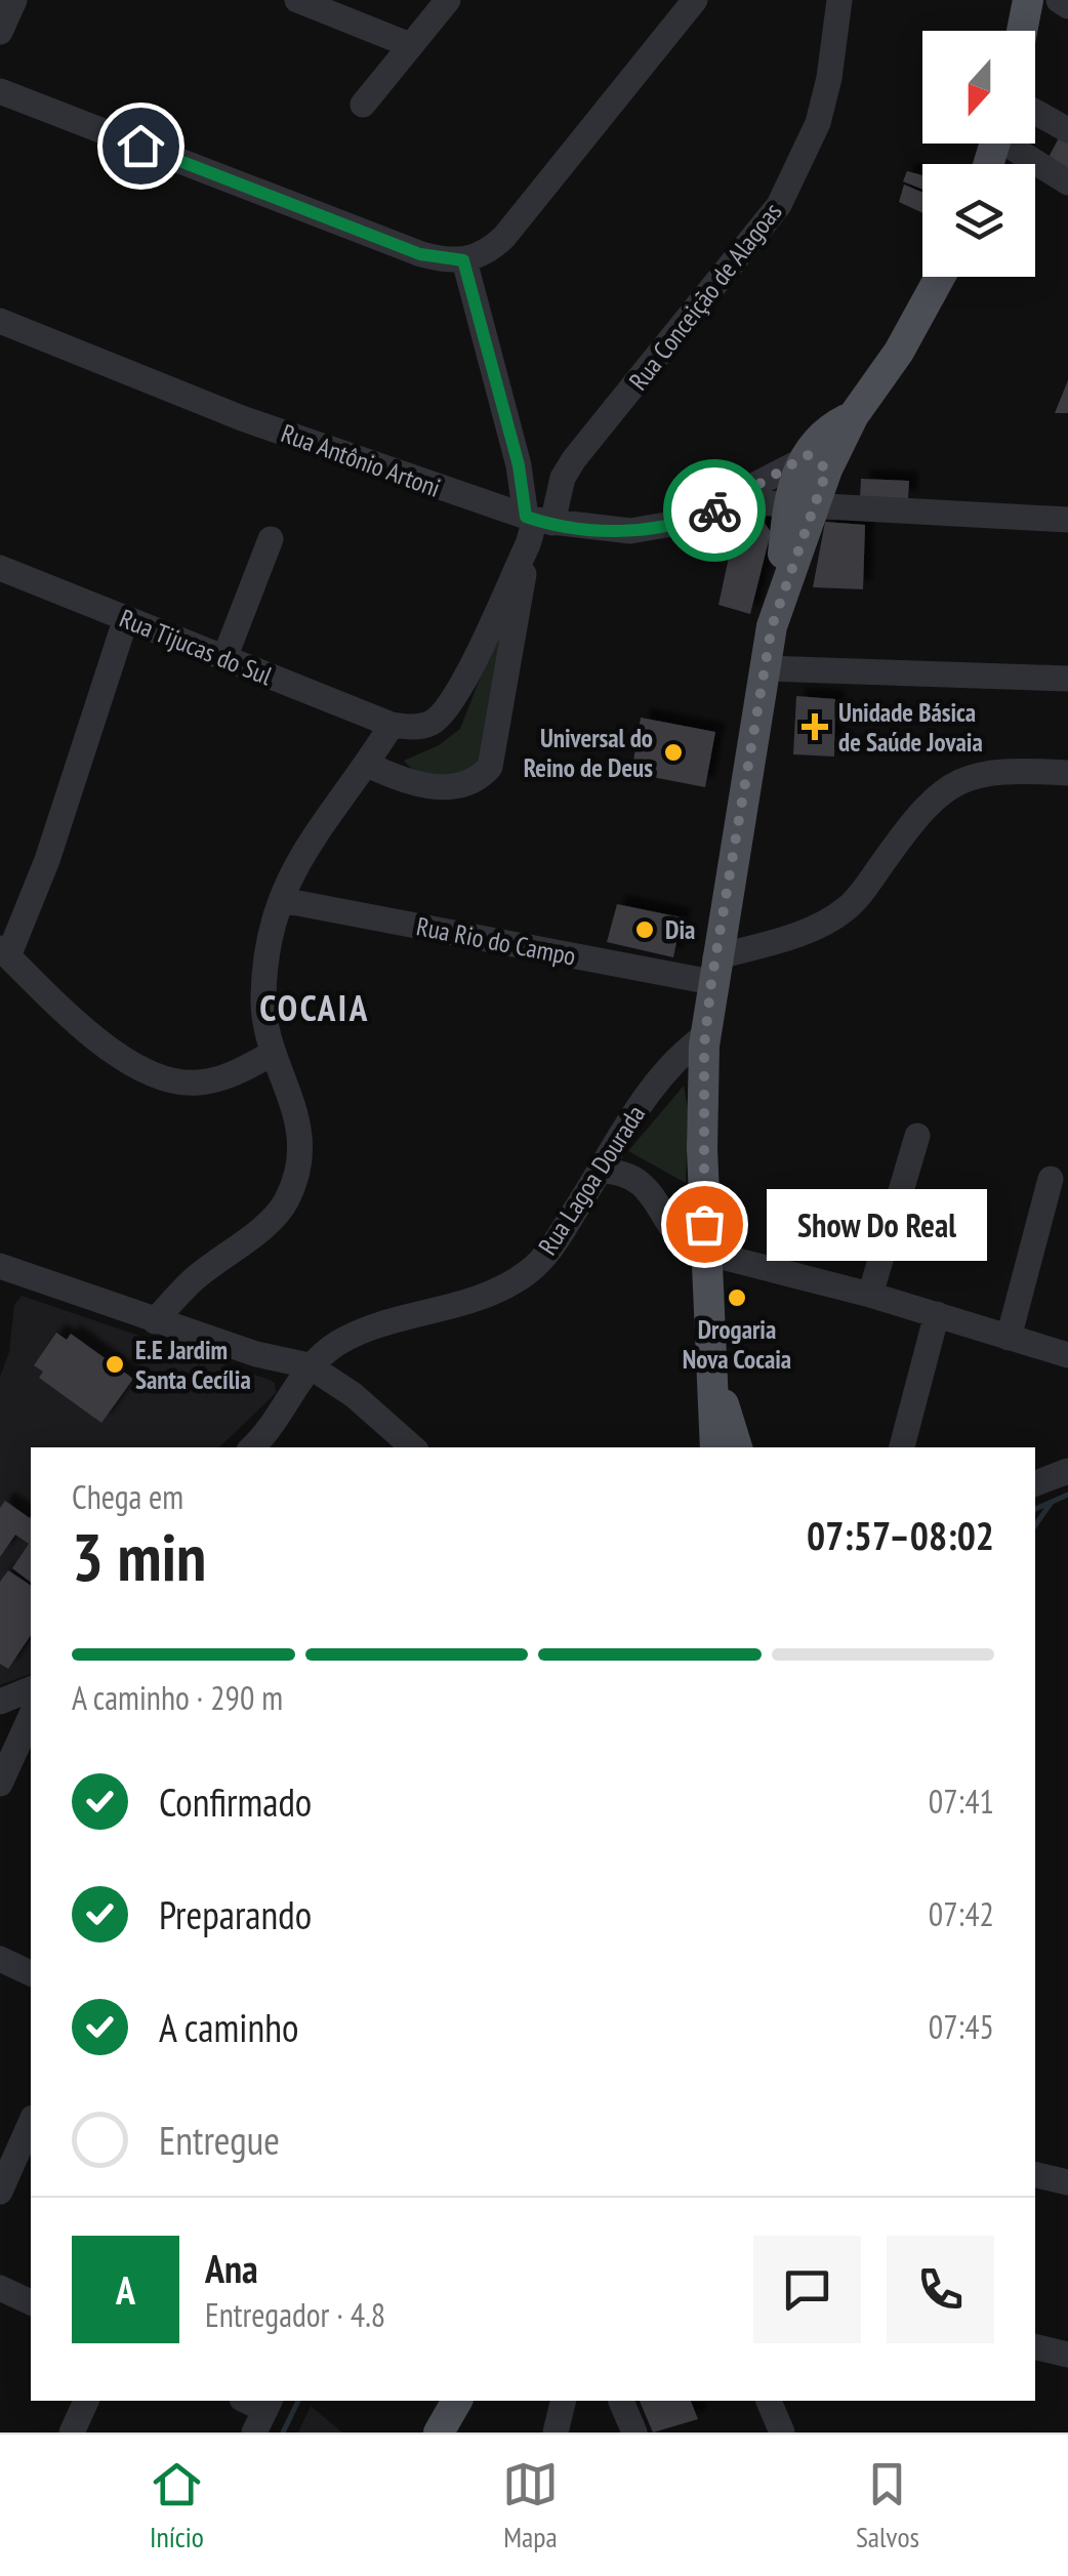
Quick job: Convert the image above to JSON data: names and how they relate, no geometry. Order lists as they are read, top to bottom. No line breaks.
{"streets":{"street":["Rua Conceição de Alagoas","Rua Antônio Artoni","Rua Tijucas do Sul","Rua Rio do Campo","Rua Lagoa Dourada"]},"crossings":[["Rua Conceição de Alagoas","Rua Antônio Artoni"]],"districts":["COCAIA"],"places":{"health":["Unidade Básica de Saúde Jovaia"],"other":["Universal do Reino de Deus","Dia","Show Do Real","Drogaria Nova Cocaia","E.E Jardim Santa Cecília"]},"north":"bottom","page":{"bubble":"Show Do Real","heading":["3 min","Chega em","07:57–08:02"],"panel":["Ana","Entregador · 4.8"],"bar":"A caminho · 290 m","list":[["Confirmado","07:41"],["Preparando","07:42"],["A caminho","07:45"],"Entregue"],"round":"A","tabs":["Início","Mapa","Salvos"]}}
